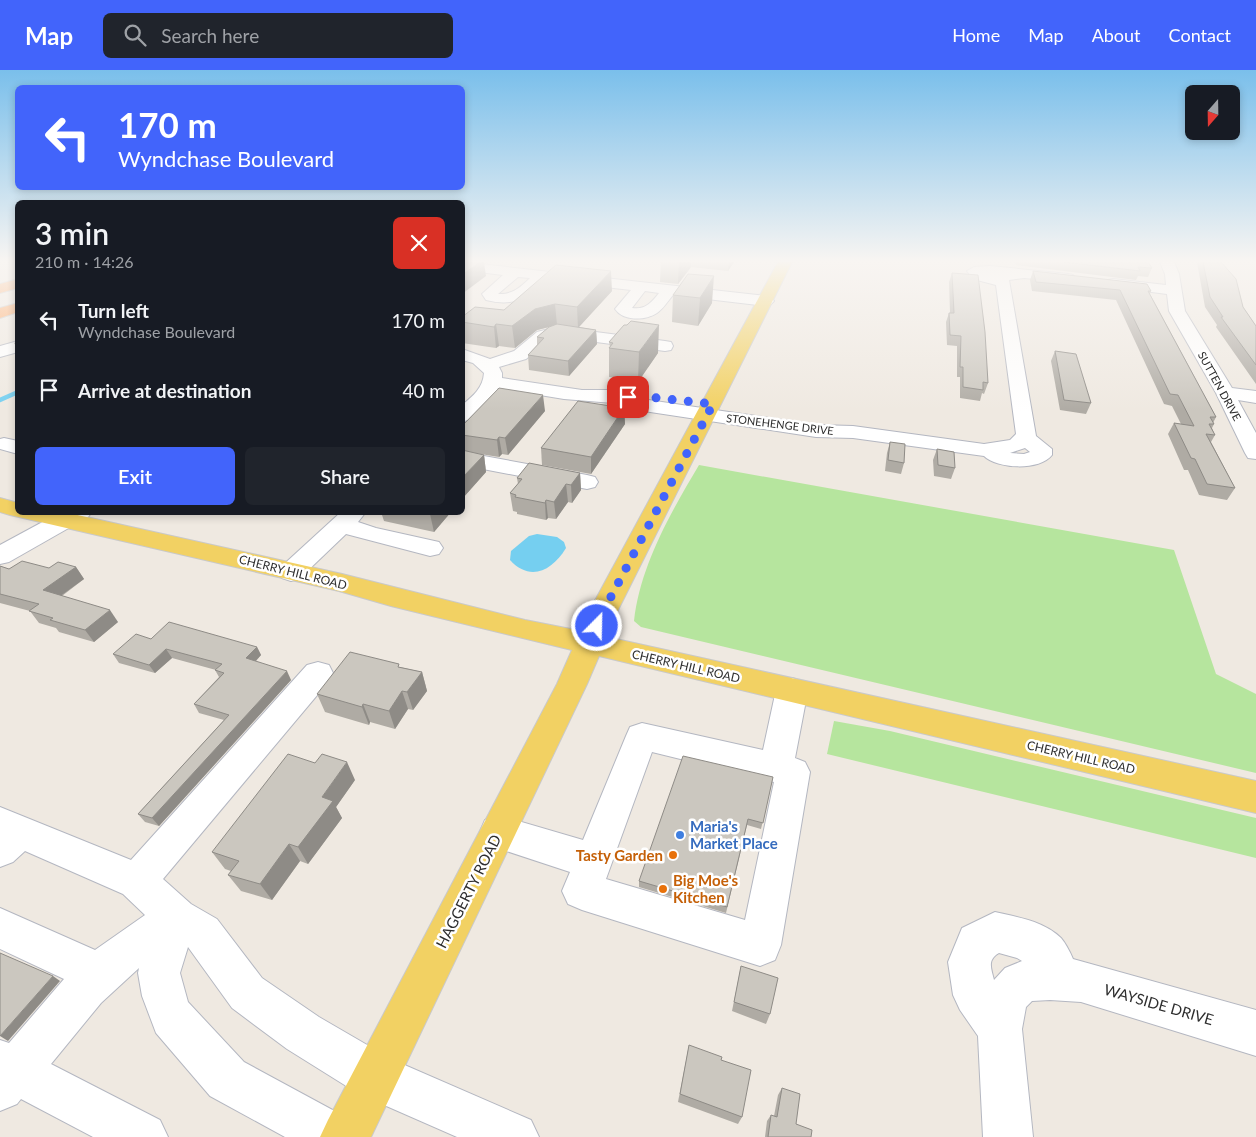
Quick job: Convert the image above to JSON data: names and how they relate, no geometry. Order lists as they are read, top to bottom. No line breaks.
{"streets":{"main road":["CHERRY HILL ROAD","HAGGERTY ROAD"],"street":["SUTTEN DRIVE","STONEHENGE DRIVE","WAYSIDE DRIVE"]},"crossings":[["STONEHENGE DRIVE","HAGGERTY ROAD"],["CHERRY HILL ROAD","HAGGERTY ROAD"]],"places":["Maria's Market Place","Tasty Garden","Big Moe's Kitchen"],"north":"bottom","page":{"header":"Map","search":"Search here","nav":["Home","Map","About","Contact"],"turn":["170 m","Wyndchase Boulevard"],"heading":["3 min","210 m · 14:26"],"list":[{"name":"Turn left","note":"Wyndchase Boulevard","value":"170 m"},{"name":"Arrive at destination","value":"40 m"}],"buttons":["Exit","Share"]}}
